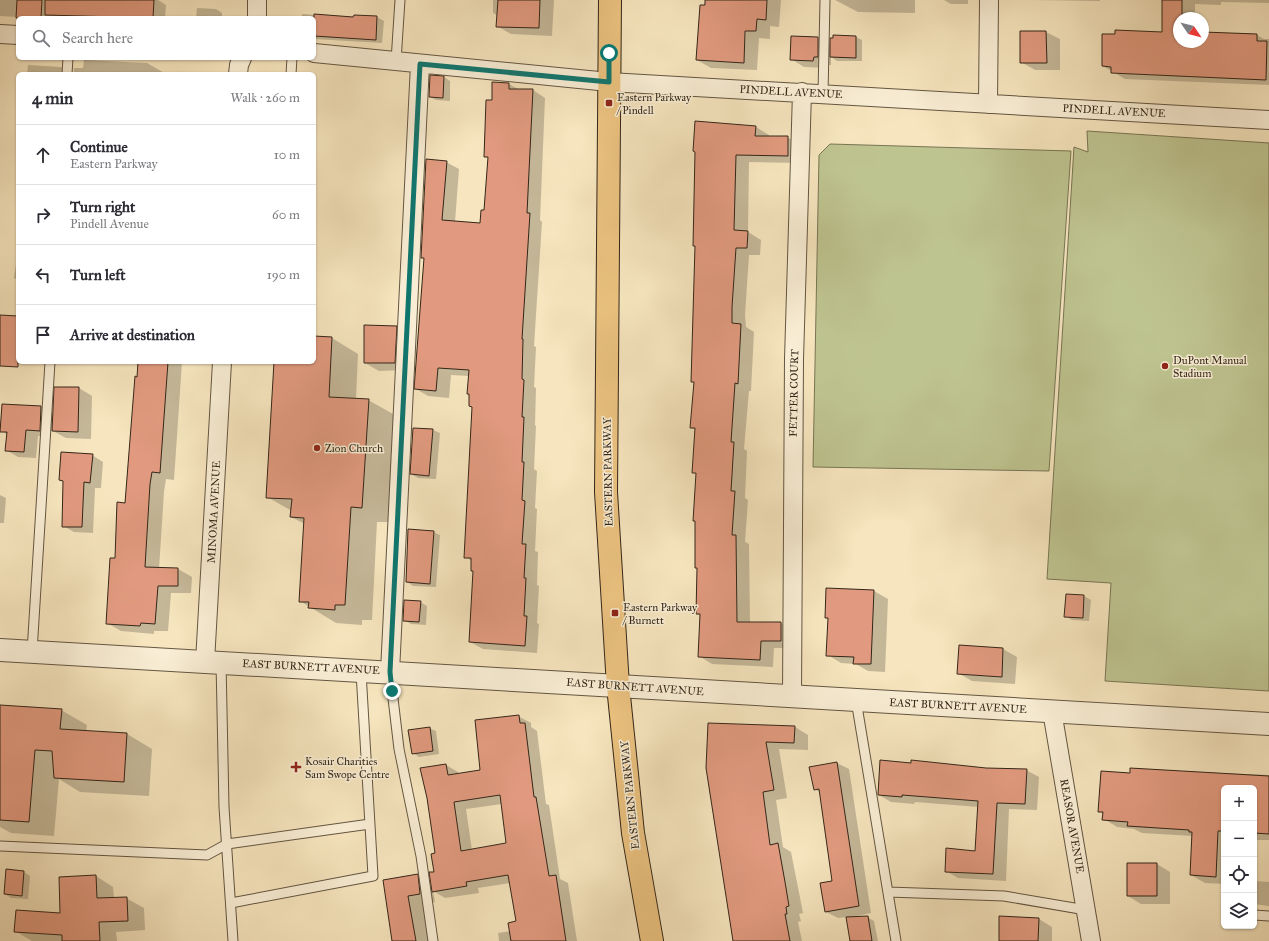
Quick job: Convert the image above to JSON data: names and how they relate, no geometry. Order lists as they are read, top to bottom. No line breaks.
{"streets":{"main road":["EASTERN PARKWAY"],"street":["PINDELL AVENUE","FETTER COURT","MINOMA AVENUE","EAST BURNETT AVENUE","REASOR AVENUE"]},"crossings":[["PINDELL AVENUE","FETTER COURT"],["PINDELL AVENUE","EASTERN PARKWAY"],["FETTER COURT","EAST BURNETT AVENUE"],["EASTERN PARKWAY","EAST BURNETT AVENUE"],["MINOMA AVENUE","EAST BURNETT AVENUE"],["EAST BURNETT AVENUE","REASOR AVENUE"]],"places":{"transit":["Eastern Parkway / Pindell","Eastern Parkway / Burnett"],"other":["DuPont Manual Stadium","Zion Church"],"health":["Kosair Charities Sam Swope Centre"]},"north":"bottom right","page":{"search":"Search here","heading":["4 min","Walk · 260 m"],"list":[["Continue","Eastern Parkway","10 m"],["Turn right","Pindell Avenue","60 m"],["Turn left","190 m"],"Arrive at destination"],"map_buttons":["+","−"]}}
